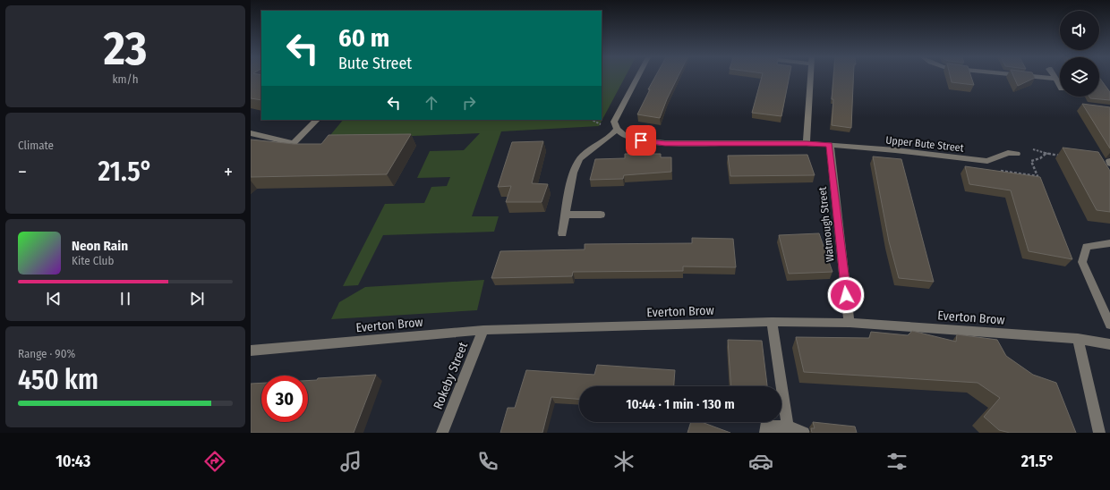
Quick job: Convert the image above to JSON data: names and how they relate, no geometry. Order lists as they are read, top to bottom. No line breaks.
{"streets":{"street":["Upper Bute Street","Watmough Street","Everton Brow","Rokeby Street"]},"crossings":[["Upper Bute Street","Watmough Street"],["Watmough Street","Everton Brow"],["Everton Brow","Rokeby Street"]],"page":{"tile":[["23","km/h"],"Climate",["Range · 90%","450 km"]],"turn":["60 m","Bute Street"],"heat":["−","21.5°","+"],"song":["Neon Rain","Kite Club"],"limit":"30","trip":"10:44 · 1 min · 130 m","tabs":["10:43","21.5°"]}}
